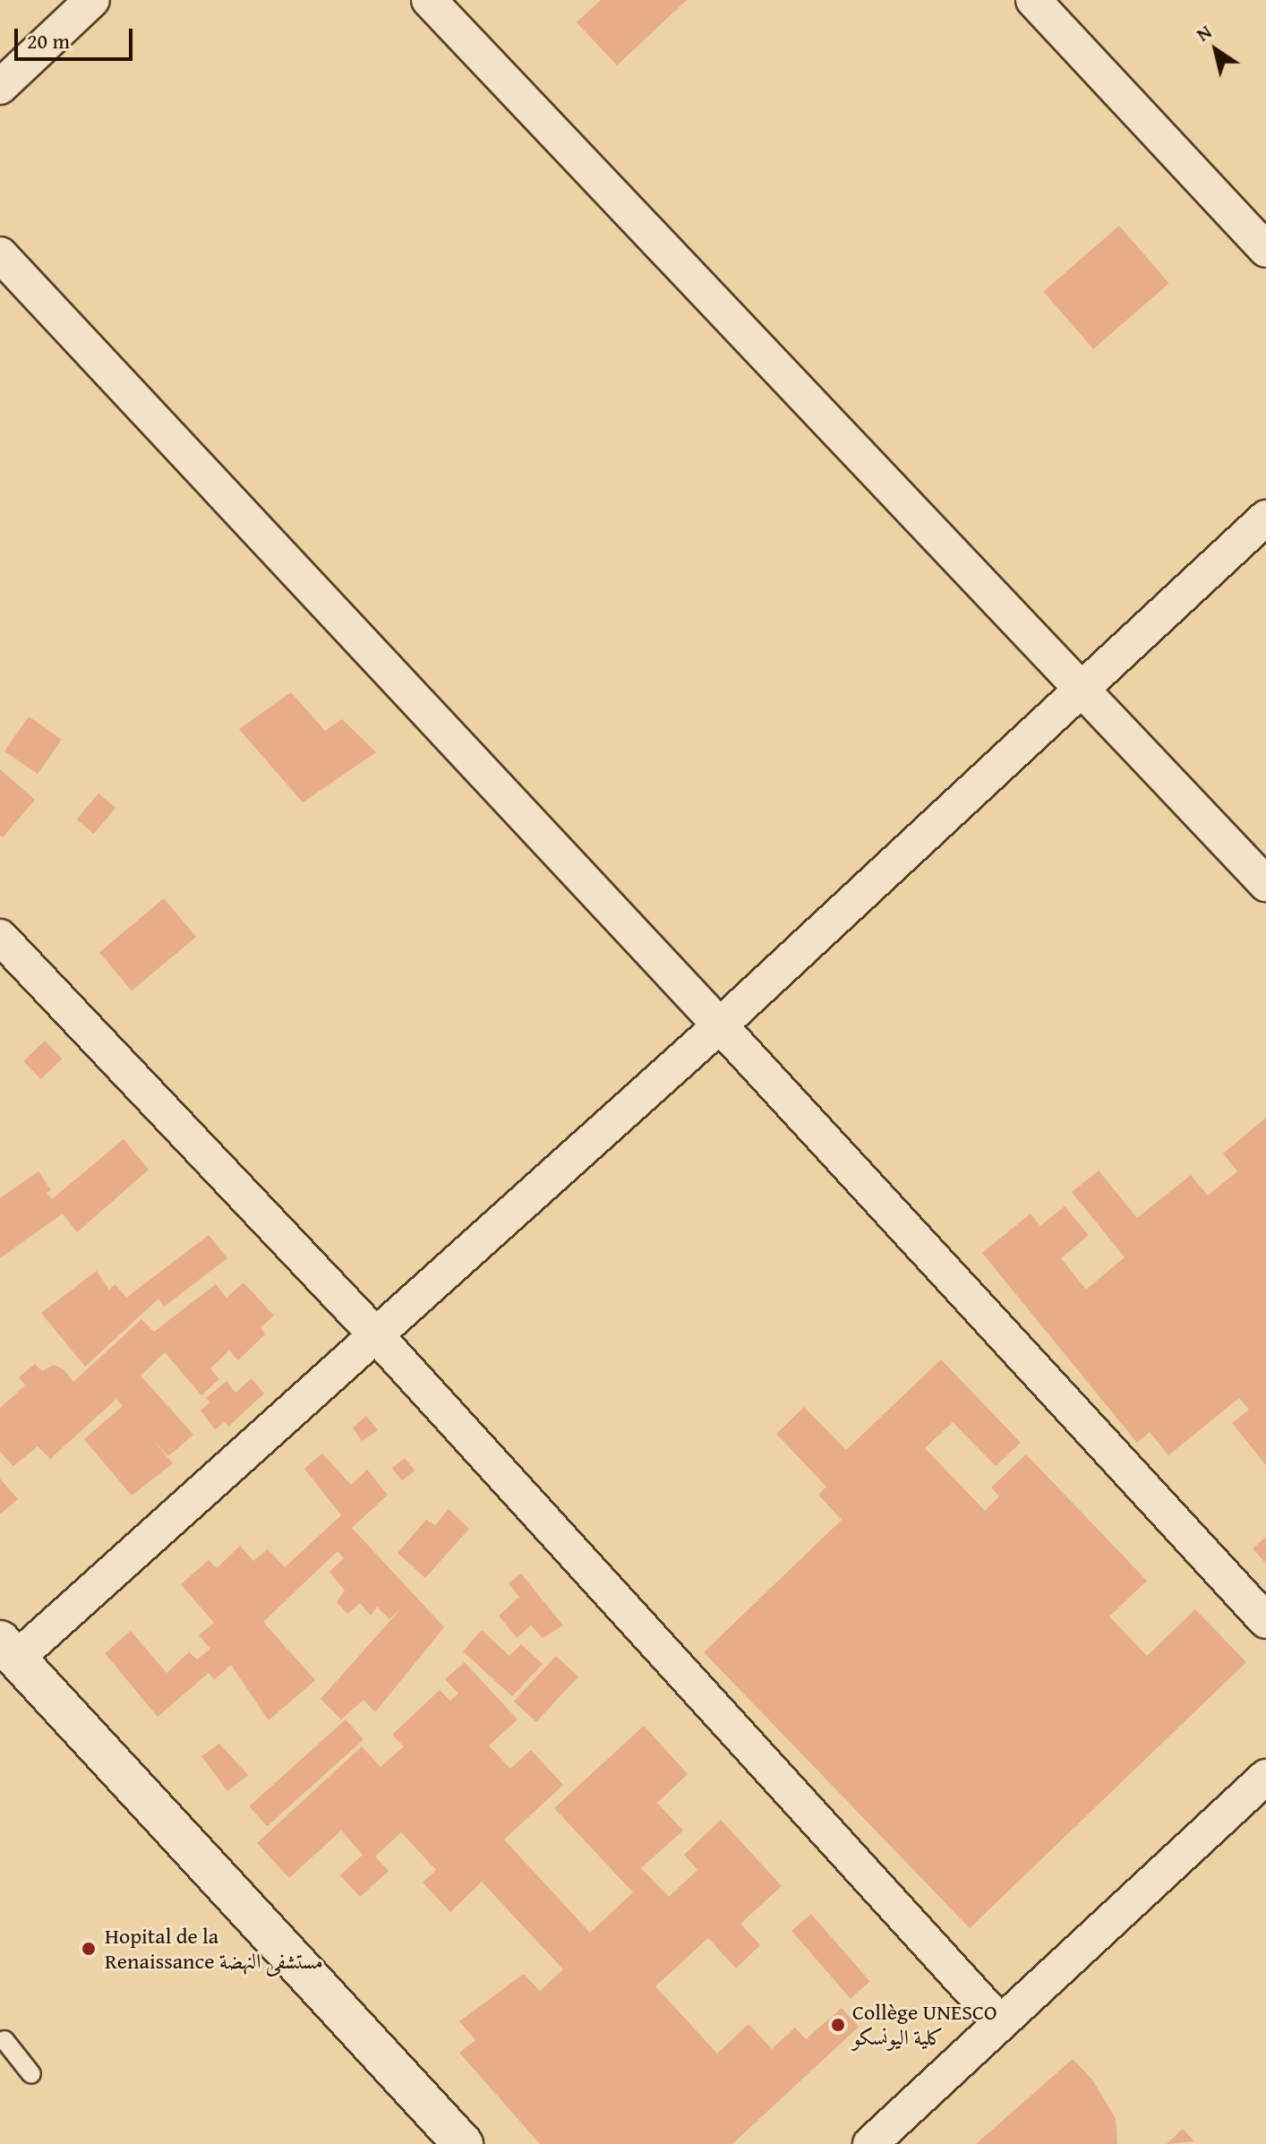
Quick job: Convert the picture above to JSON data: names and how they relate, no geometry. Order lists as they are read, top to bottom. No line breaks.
{"places":["Hopital de la Renaissance مستشفى النهضة","Collège UNESCO كلية اليونسكو"],"scale_bar":"20 m","north":"top left"}
